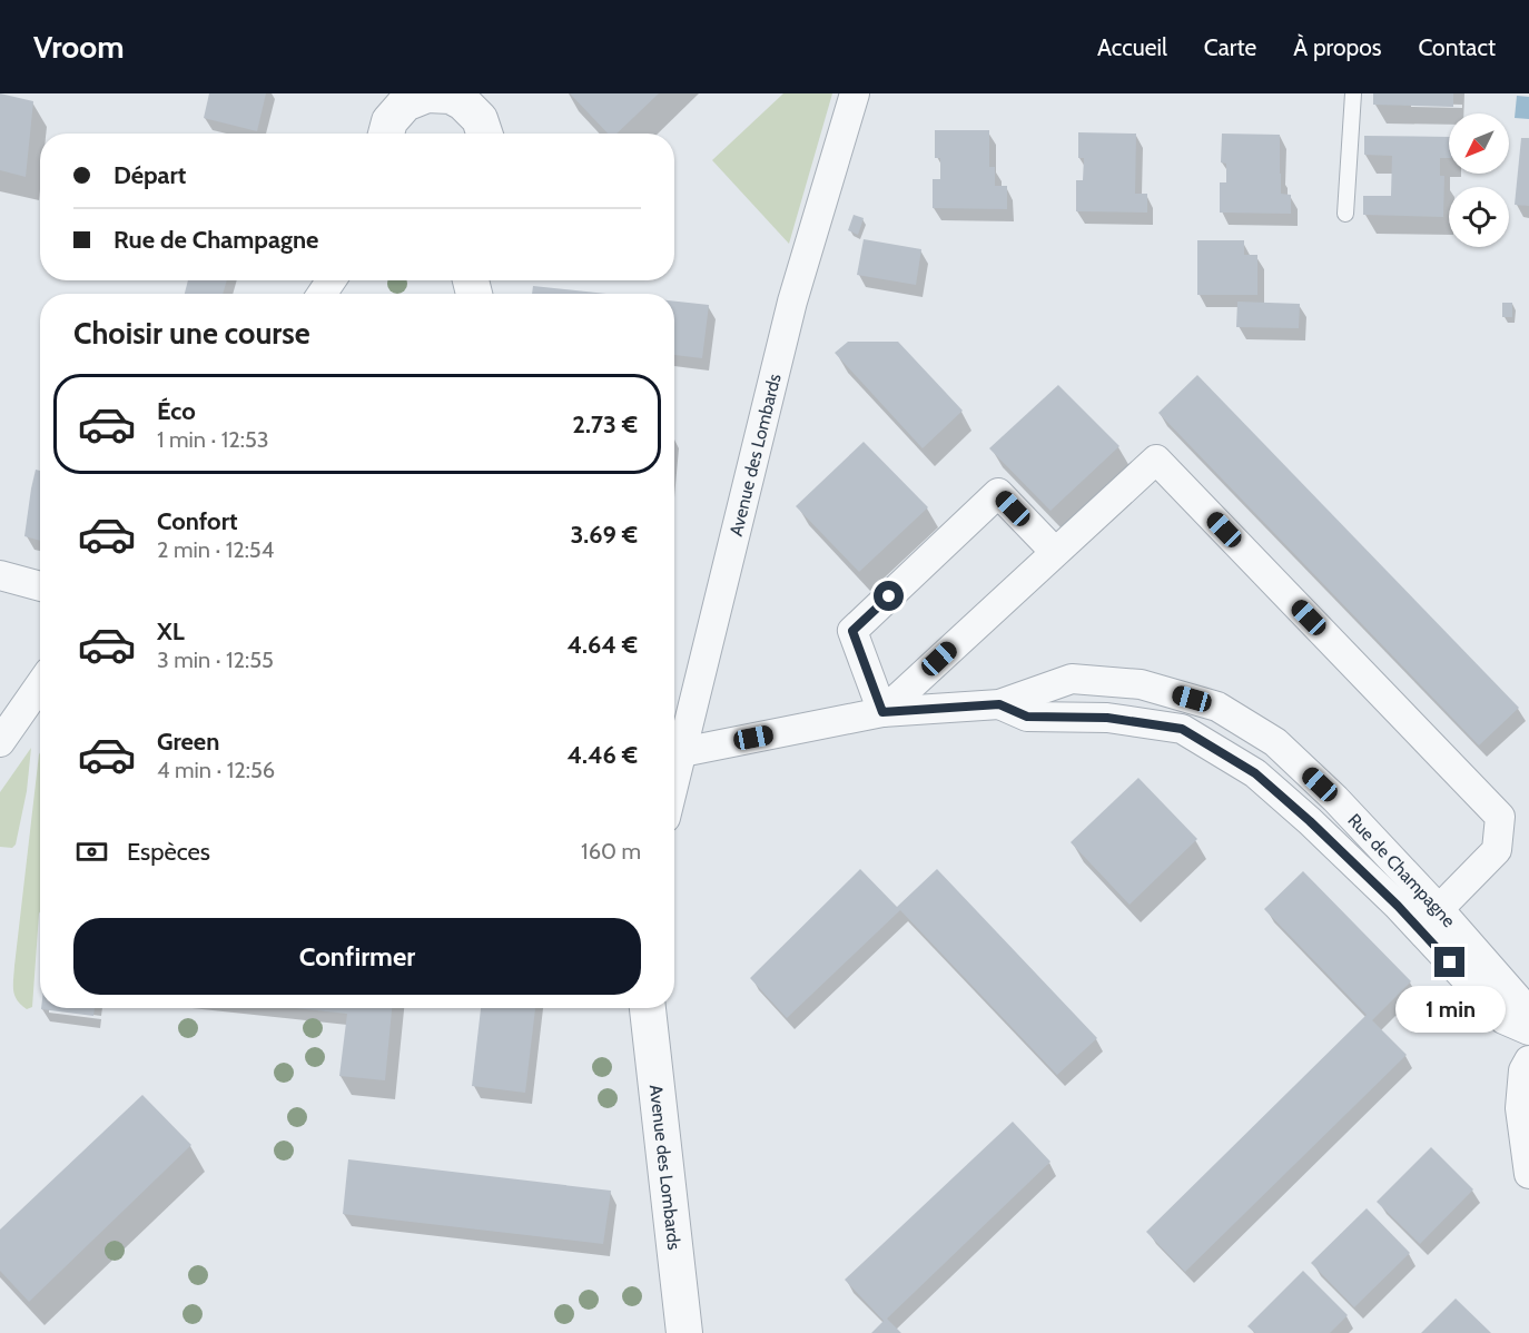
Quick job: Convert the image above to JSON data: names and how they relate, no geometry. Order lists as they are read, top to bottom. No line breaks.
{"streets":{"street":["Avenue des Lombards","Rue de Champagne"]},"crossings":[["Avenue des Lombards","Rue de Champagne"]],"north":"bottom left","page":{"header":"Vroom","nav":["Accueil","Carte","À propos","Contact"],"banner":["Départ","Rue de Champagne"],"heading":"Choisir une course","list":[{"name":"Éco","note":"1 min · 12:53","value":"2.73 €"},{"name":"Confort","note":"2 min · 12:54","value":"3.69 €"},{"name":"XL","note":"3 min · 12:55","value":"4.64 €"},{"name":"Green","note":"4 min · 12:56","value":"4.46 €"}],"pay":["Espèces","160 m"],"buttons":"Confirmer","bubble":"1 min"}}
